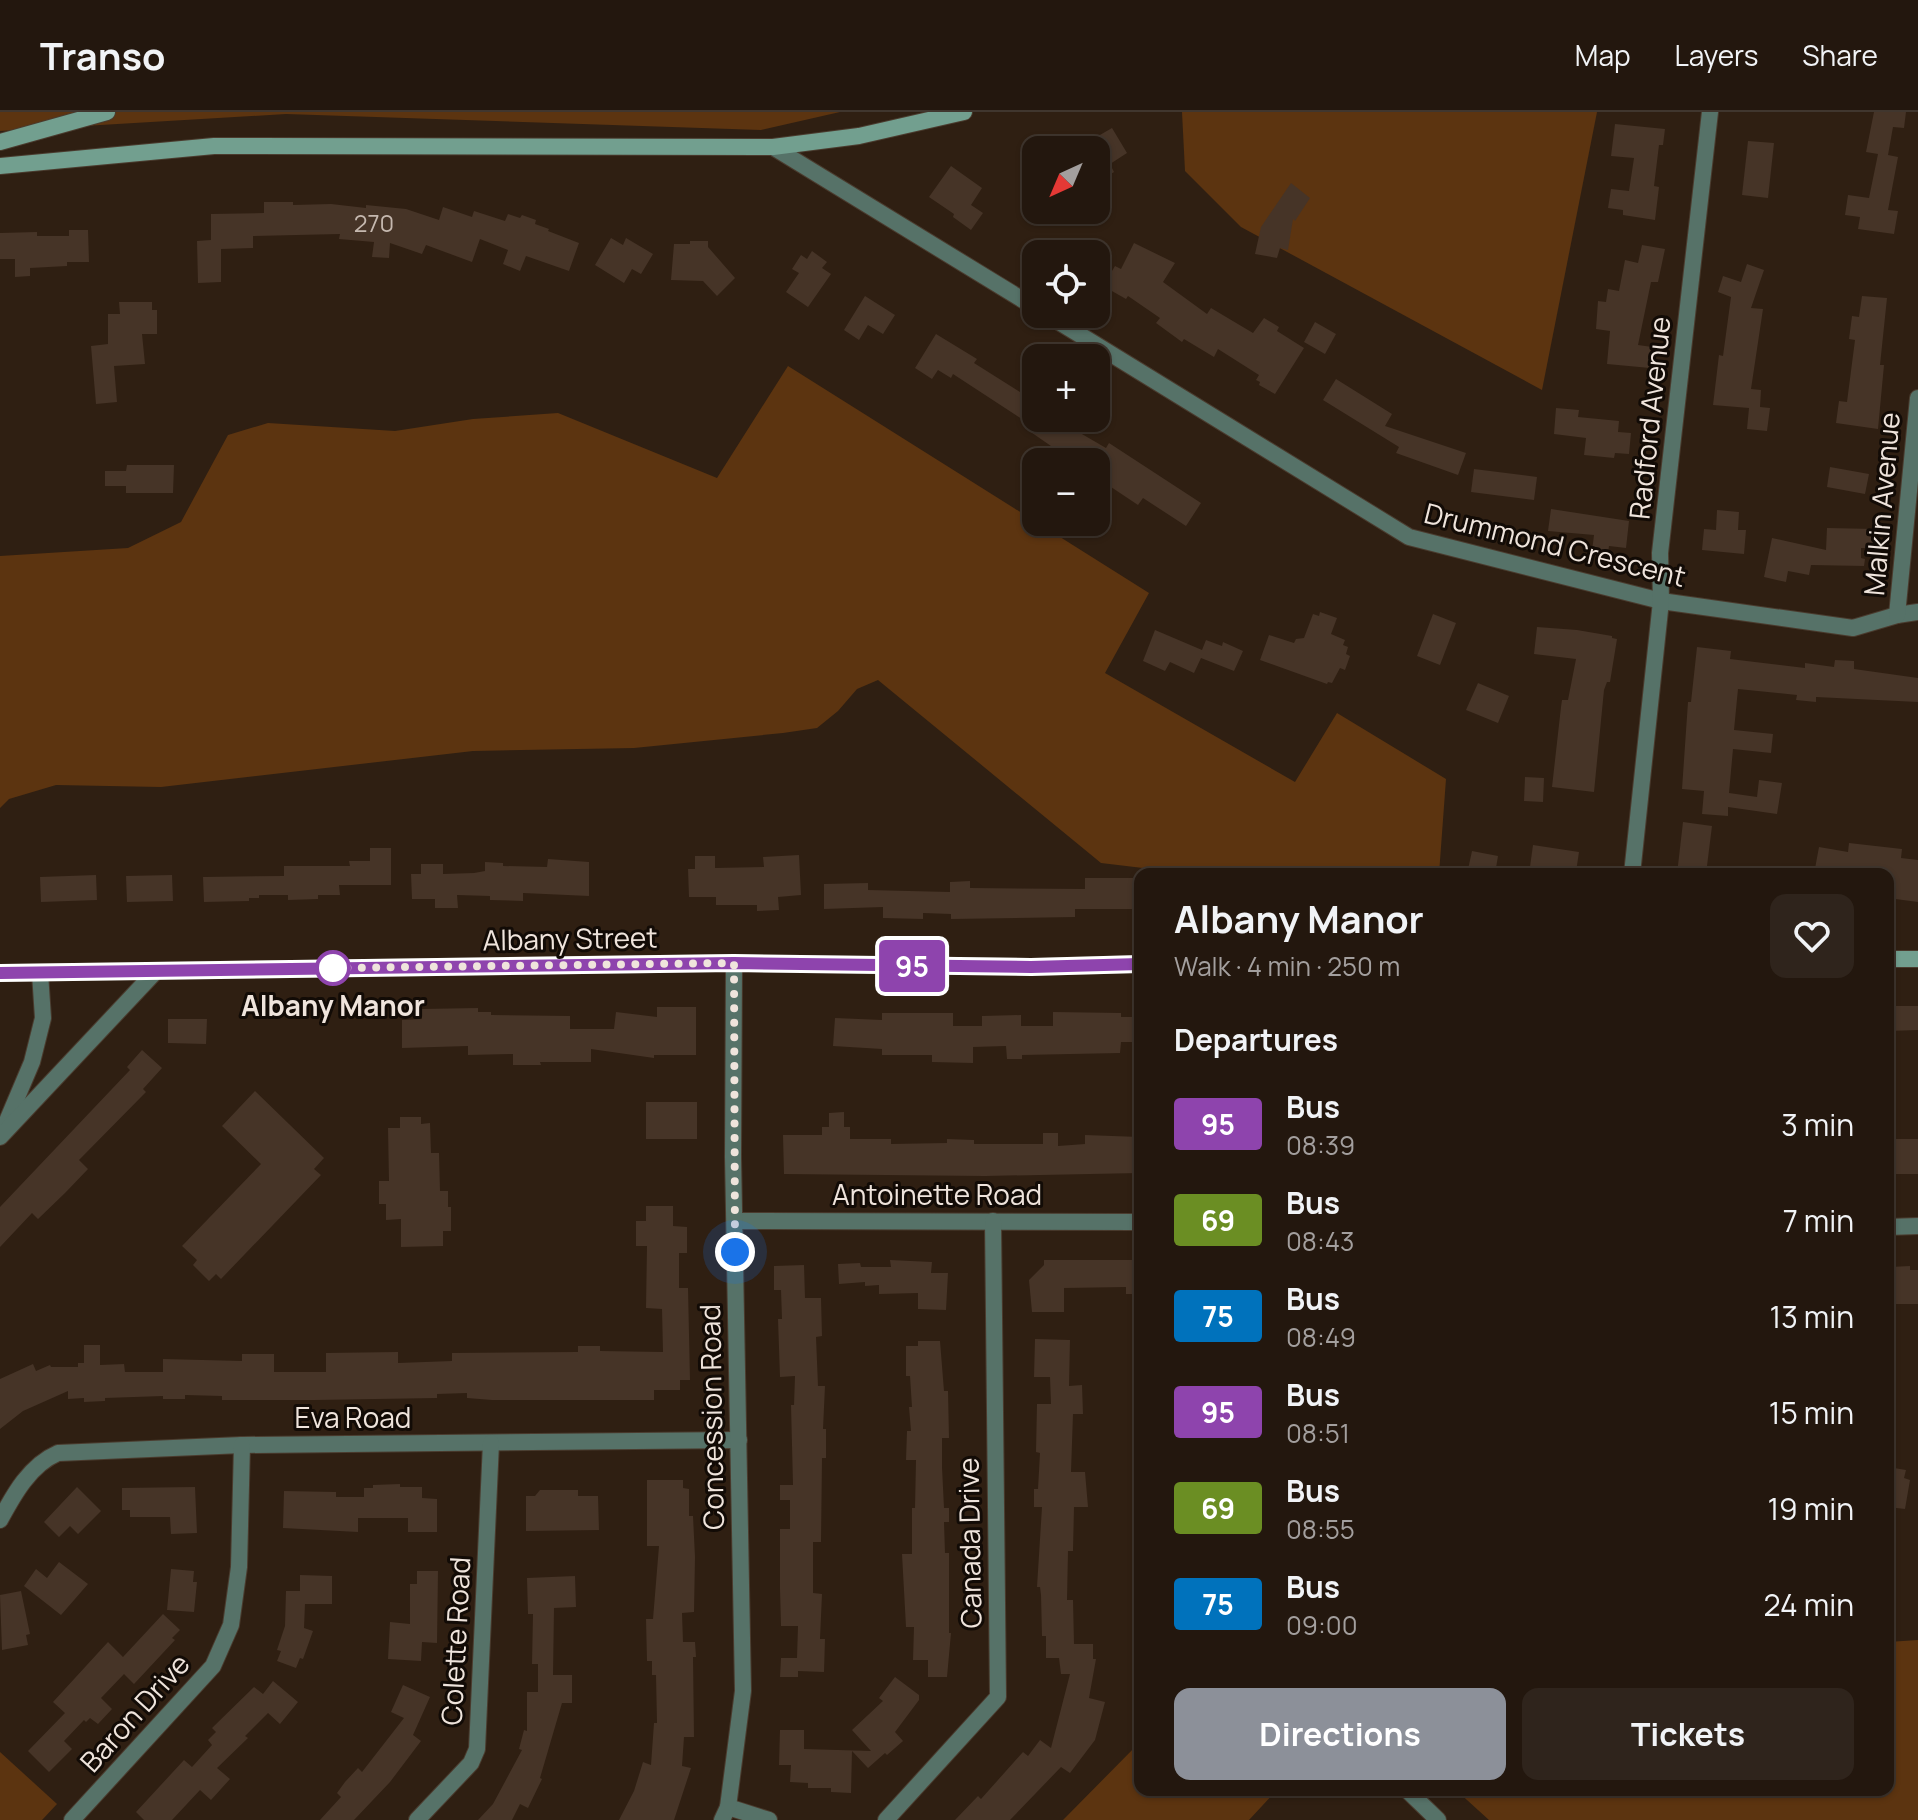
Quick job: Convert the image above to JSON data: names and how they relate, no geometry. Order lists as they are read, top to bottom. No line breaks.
{"streets":{"street":["Radford Avenue","Malkin Avenue","Drummond Crescent","Albany Street","Antoinette Road","Concession Road","Eva Road","Canada Drive","Colette Road","Baron Drive"]},"crossings":[["Radford Avenue","Drummond Crescent"],["Malkin Avenue","Drummond Crescent"],["Albany Street","Concession Road"],["Antoinette Road","Concession Road"],["Antoinette Road","Canada Drive"],["Concession Road","Eva Road"],["Eva Road","Colette Road"],["Eva Road","Baron Drive"]],"places":["Albany Manor"],"lines":["bus line 95"],"house_numbers":["270"],"north":"bottom left","page":{"header":"Transo","nav":["Map","Layers","Share"],"on_map":"95","map_buttons":["+","−"],"heading":[["Albany Manor","Walk · 4 min · 250 m"],"Departures"],"list":[{"mark":"95","name":"Bus","note":"08:39","value":"3 min"},{"mark":"69","name":"Bus","note":"08:43","value":"7 min"},{"mark":"75","name":"Bus","note":"08:49","value":"13 min"},{"mark":"95","name":"Bus","note":"08:51","value":"15 min"},{"mark":"69","name":"Bus","note":"08:55","value":"19 min"},{"mark":"75","name":"Bus","note":"09:00","value":"24 min"}],"buttons":["Directions","Tickets"]}}
